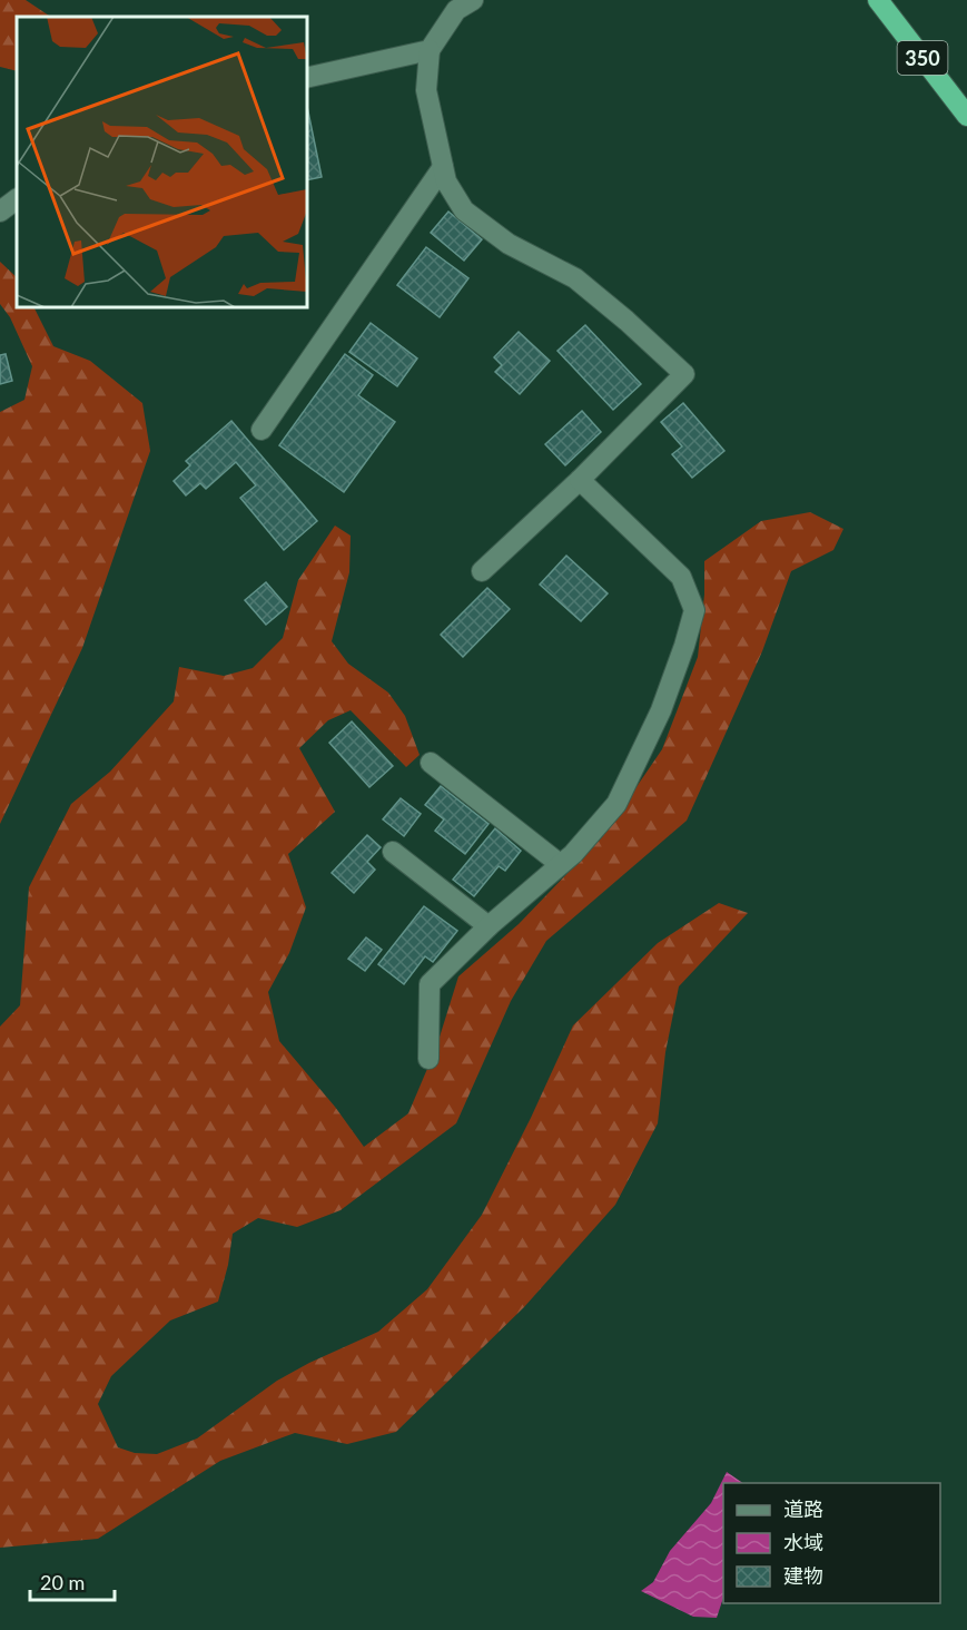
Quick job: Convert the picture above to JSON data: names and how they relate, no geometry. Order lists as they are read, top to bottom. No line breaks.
{"streets":{"highway":["350"]},"legend":["道路","水域","建物"],"scale_bar":"20 m"}
